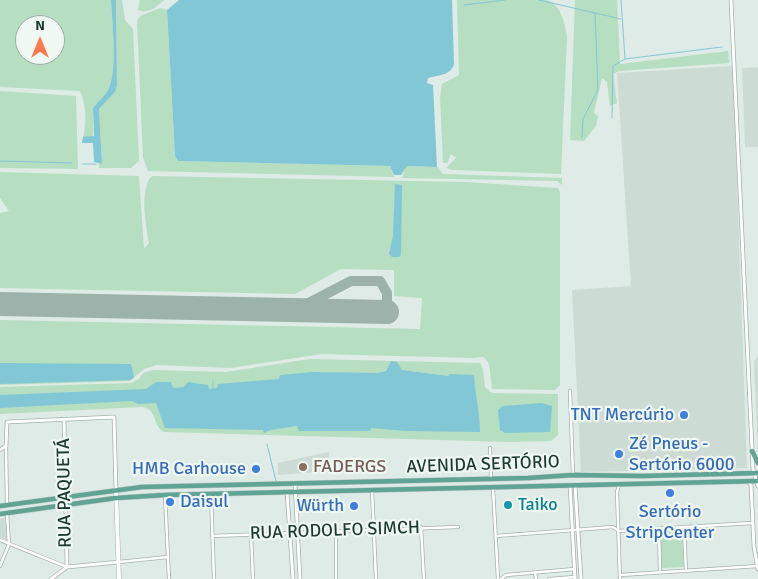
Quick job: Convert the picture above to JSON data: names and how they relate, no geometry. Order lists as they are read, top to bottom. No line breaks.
{"streets":{"main road":["AVENIDA SERTÓRIO"],"street":["RUA PAQUETÁ","RUA RODOLFO SIMCH"]},"crossings":[["AVENIDA SERTÓRIO","RUA PAQUETÁ"]],"places":["TNT Mercúrio","Zé Pneus - Sertório 6000","FADERGS","HMB Carhouse","Sertório StripCenter","Daisul","Taiko","Würth"],"north":"top"}
